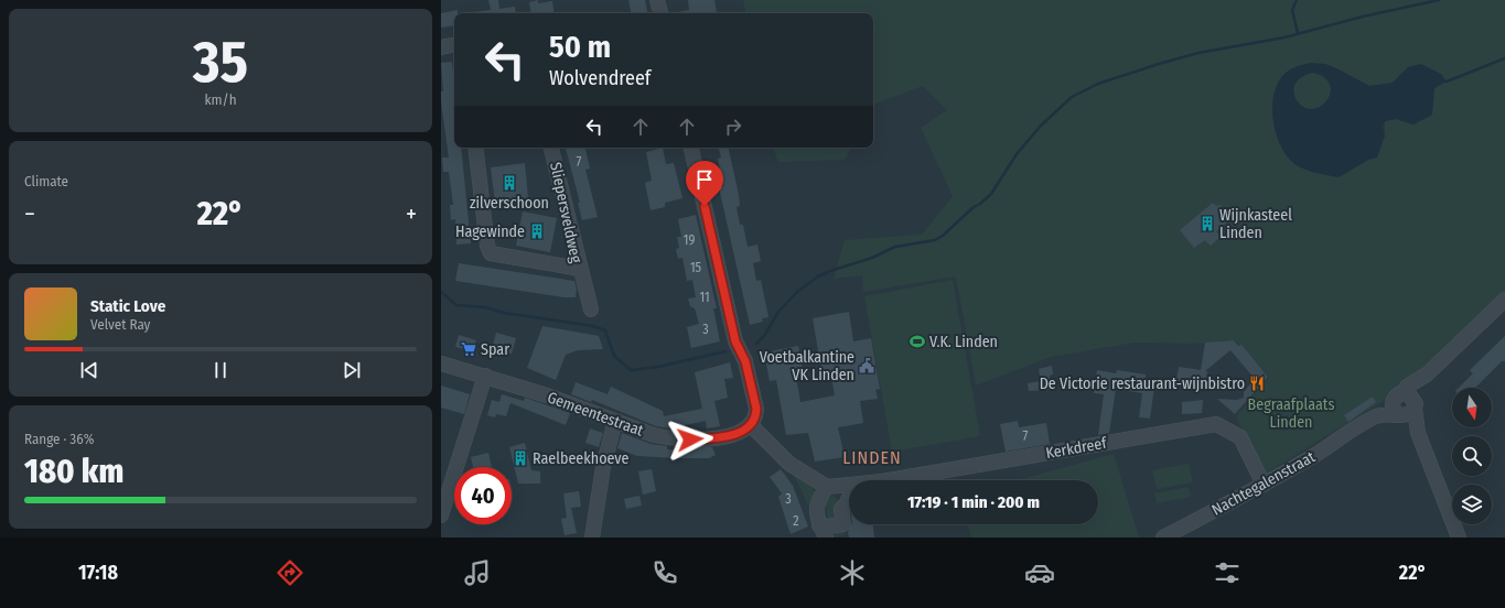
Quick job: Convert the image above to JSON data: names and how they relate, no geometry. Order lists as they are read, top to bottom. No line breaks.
{"streets":{"street":["Sliepersveldweg","Gemeentestraat","Kerkdreef","Nachtegalenstraat"]},"crossings":[["Kerkdreef","Nachtegalenstraat"]],"districts":["LINDEN"],"parks":["Begraafplaats Linden"],"places":{"building":["zilverschoon","Wijnkasteel Linden","Hagewinde","Raelbeekhoeve"],"sports":["V.K. Linden"],"supermarket":["Spar"],"public building":["Voetbalkantine VK Linden"],"restaurant":["De Victorie restaurant-wijnbistro"]},"house_numbers":["7","19","15","11","3","7","3","2"],"north":"bottom","page":{"tile":[["35","km/h"],"Climate",["Range · 36%","180 km"]],"turn":["50 m","Wolvendreef"],"heat":["−","22°","+"],"song":["Static Love","Velvet Ray"],"limit":"40","trip":"17:19 · 1 min · 200 m","tabs":["17:18","22°"]}}
